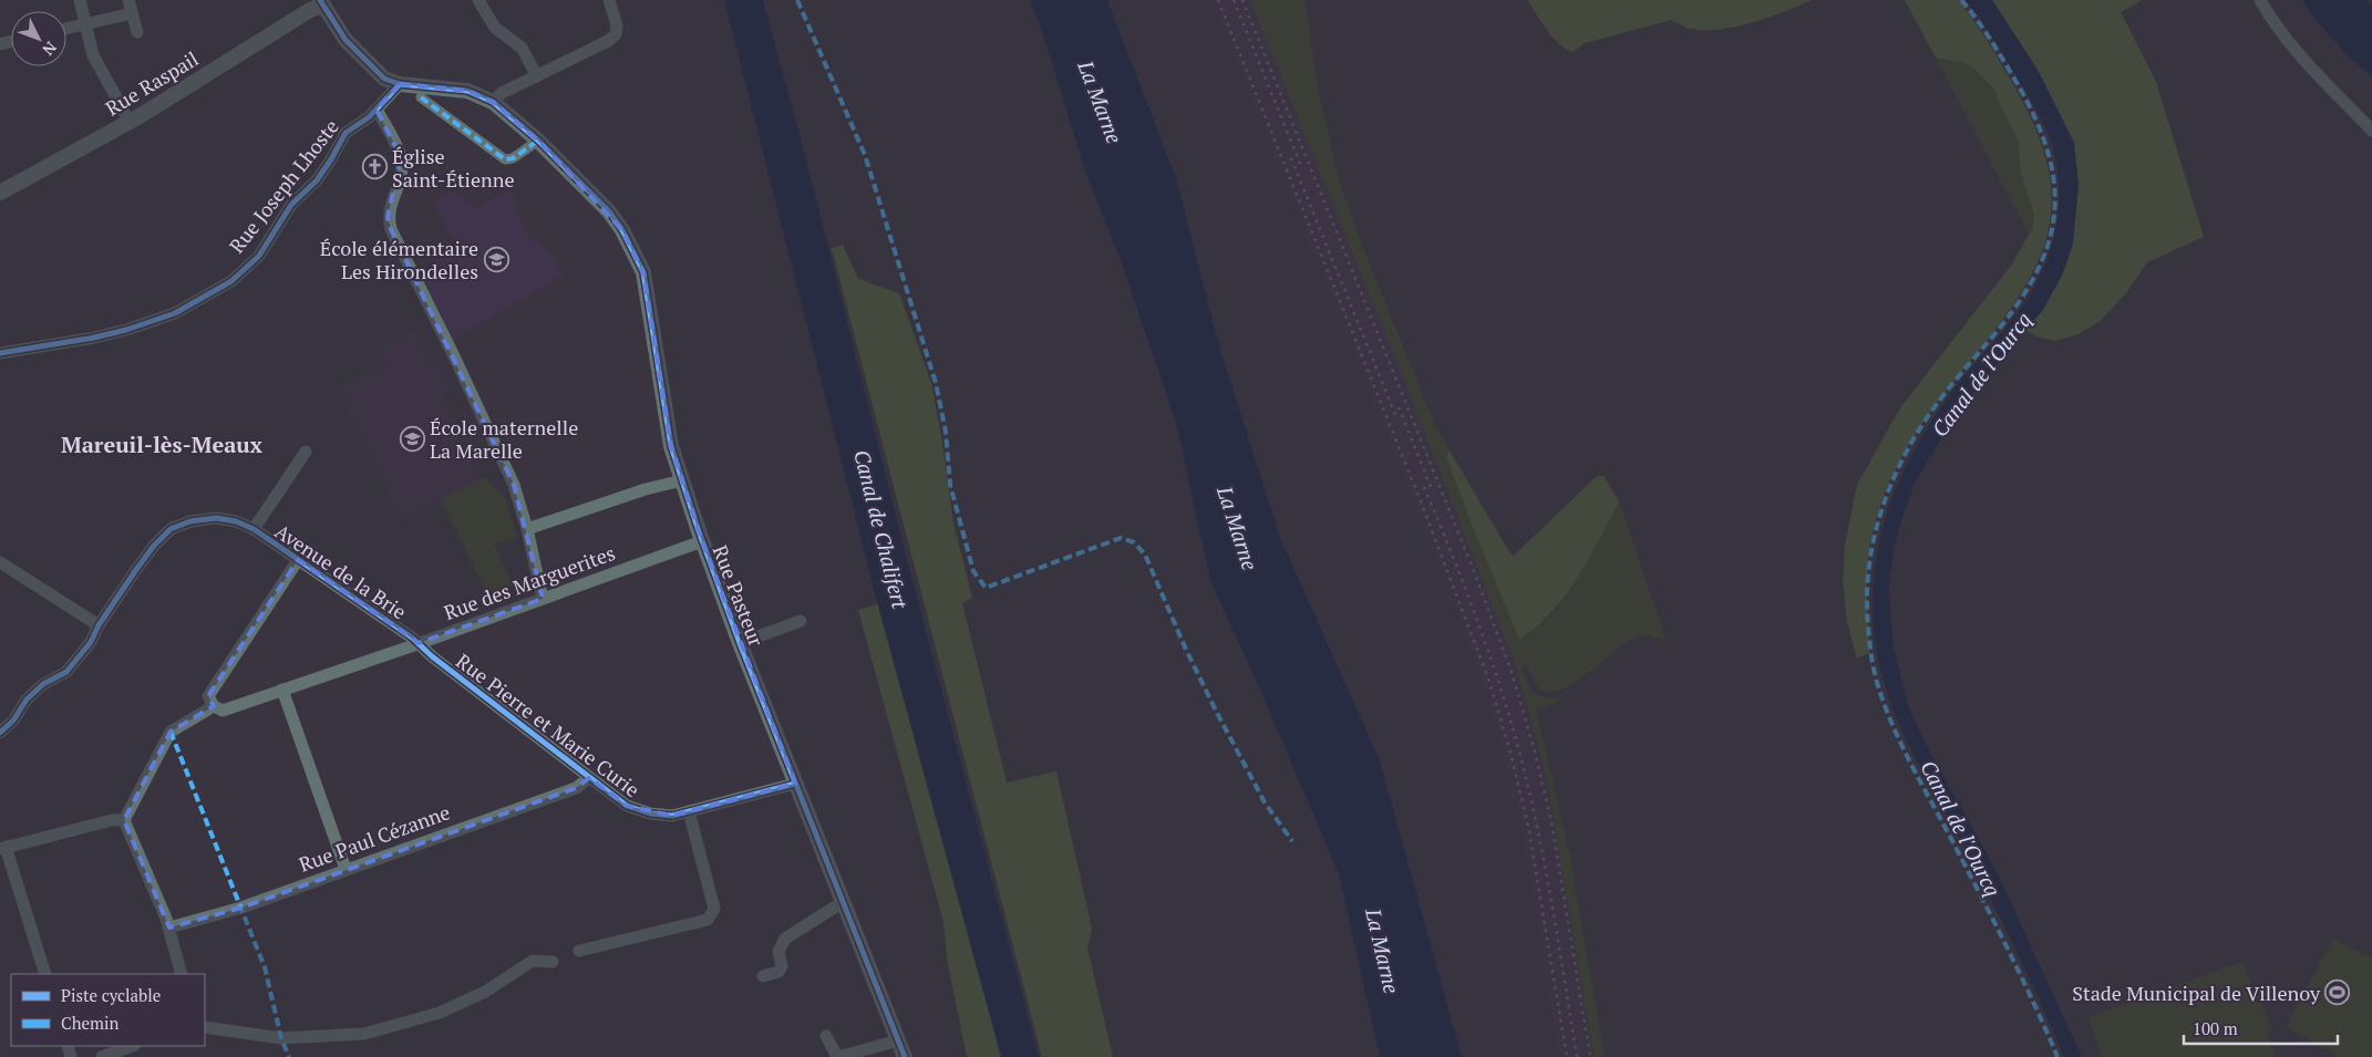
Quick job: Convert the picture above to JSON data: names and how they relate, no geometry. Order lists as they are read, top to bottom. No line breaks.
{"streets":{"street":["Rue Raspail","Rue Joseph Lhoste","Avenue de la Brie","Rue des Marguerites","Rue Pasteur","Rue Pierre et Marie Curie","Rue Paul Cézanne"]},"crossings":[["Rue Joseph Lhoste","Rue Pasteur"],["Avenue de la Brie","Rue des Marguerites"],["Avenue de la Brie","Rue Pierre et Marie Curie"],["Rue des Marguerites","Rue Pasteur"],["Rue des Marguerites","Rue Pierre et Marie Curie"],["Rue Pasteur","Rue Pierre et Marie Curie"],["Rue Pierre et Marie Curie","Rue Paul Cézanne"]],"districts":["Mareuil-lès-Meaux"],"water":["La Marne","Canal de l'Ourcq","Canal de Chalifert"],"places":{"church":["Église Saint-Étienne"],"school or university":["École élémentaire Les Hirondelles","École maternelle La Marelle"],"sports":["Stade Municipal de Villenoy"]},"legend":["Piste cyclable","Chemin"],"scale_bar":"100 m","north":"bottom right"}
